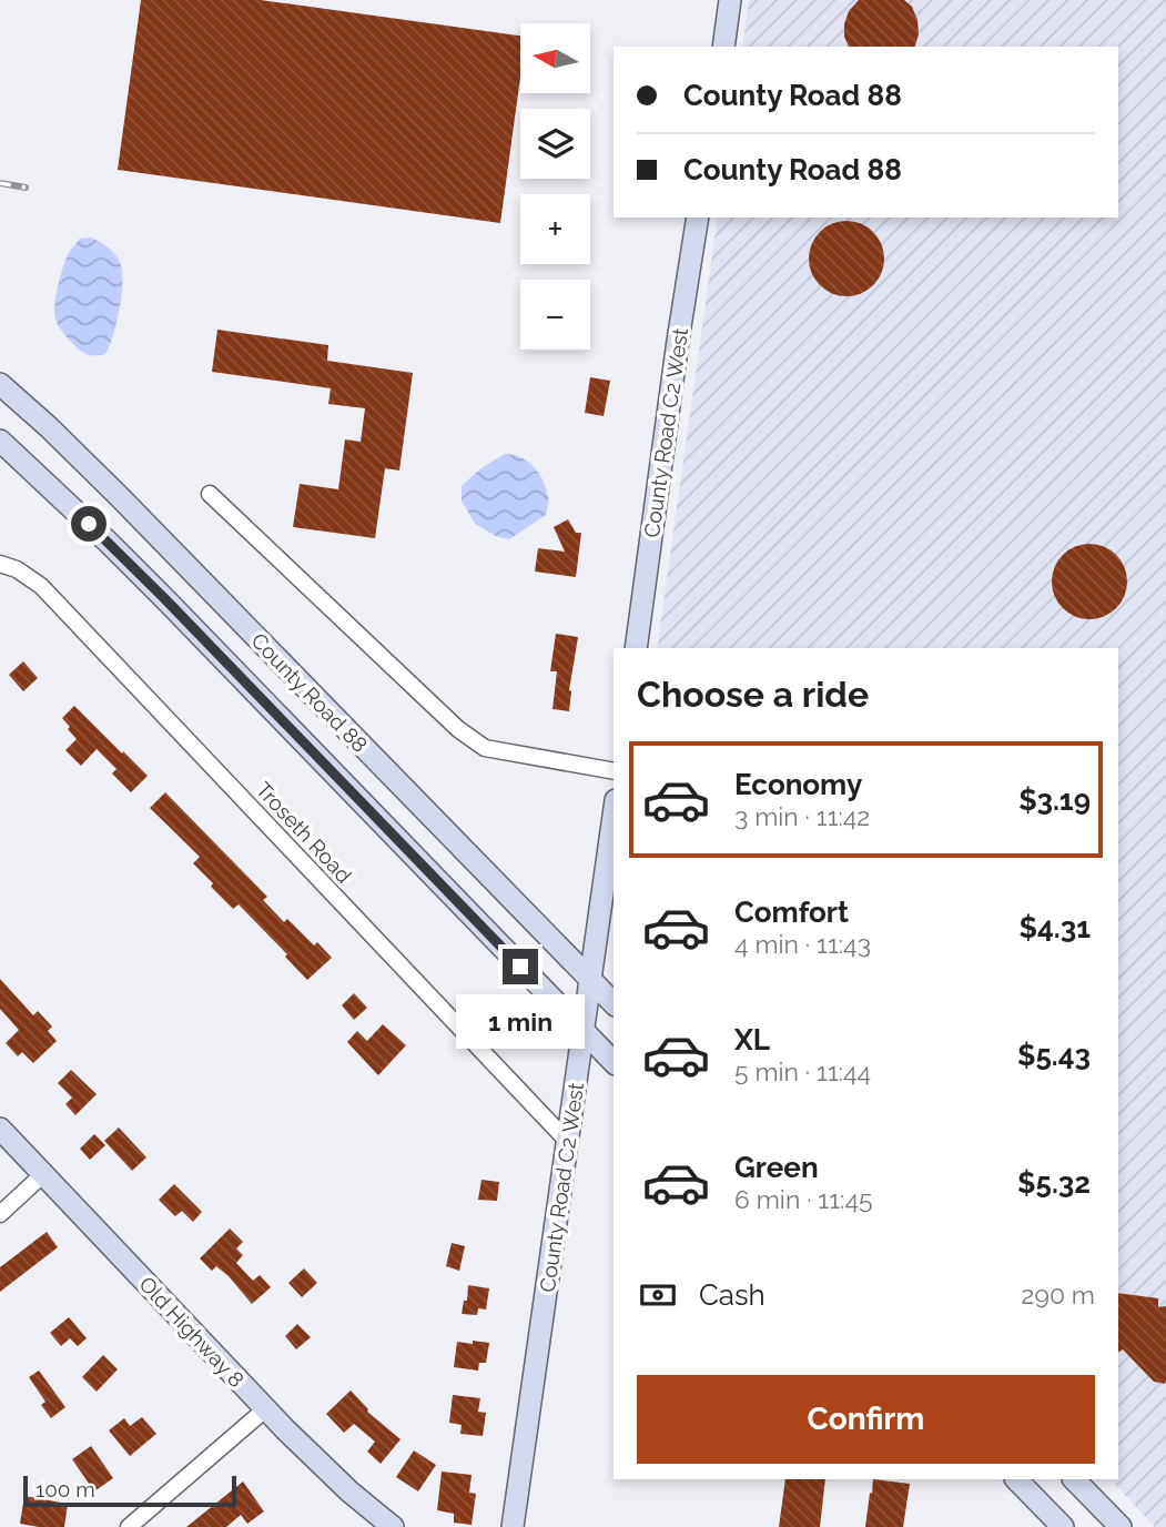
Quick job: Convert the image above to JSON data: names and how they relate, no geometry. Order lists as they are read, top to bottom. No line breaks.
{"streets":{"main road":["County Road C2 West","County Road 88","Old Highway 8"],"street":["Troseth Road"]},"crossings":[["County Road C2 West","County Road 88"],["County Road C2 West","Troseth Road"]],"scale_bar":"100 m","north":"left","page":{"map_buttons":["+","−"],"banner":["County Road 88","County Road 88"],"heading":"Choose a ride","list":[{"name":"Economy","note":"3 min · 11:42","value":"$3.19"},{"name":"Comfort","note":"4 min · 11:43","value":"$4.31"},{"name":"XL","note":"5 min · 11:44","value":"$5.43"},{"name":"Green","note":"6 min · 11:45","value":"$5.32"}],"bubble":"1 min","pay":["Cash","290 m"],"buttons":"Confirm","scale":"100 m"}}
